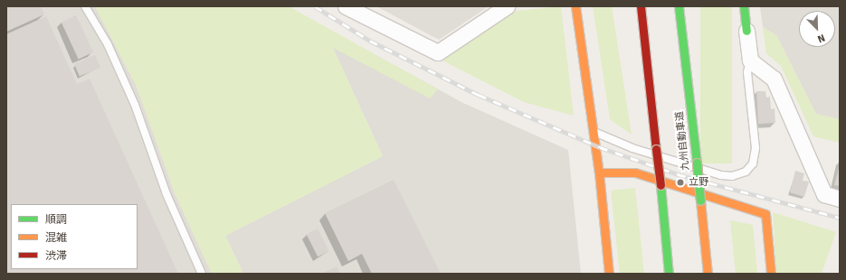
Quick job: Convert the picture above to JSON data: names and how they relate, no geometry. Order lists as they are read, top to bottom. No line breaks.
{"streets":{"main road":["九州自動車道"]},"places":["立野"],"legend":["順調","混雑","渋滞"],"north":"bottom right"}
